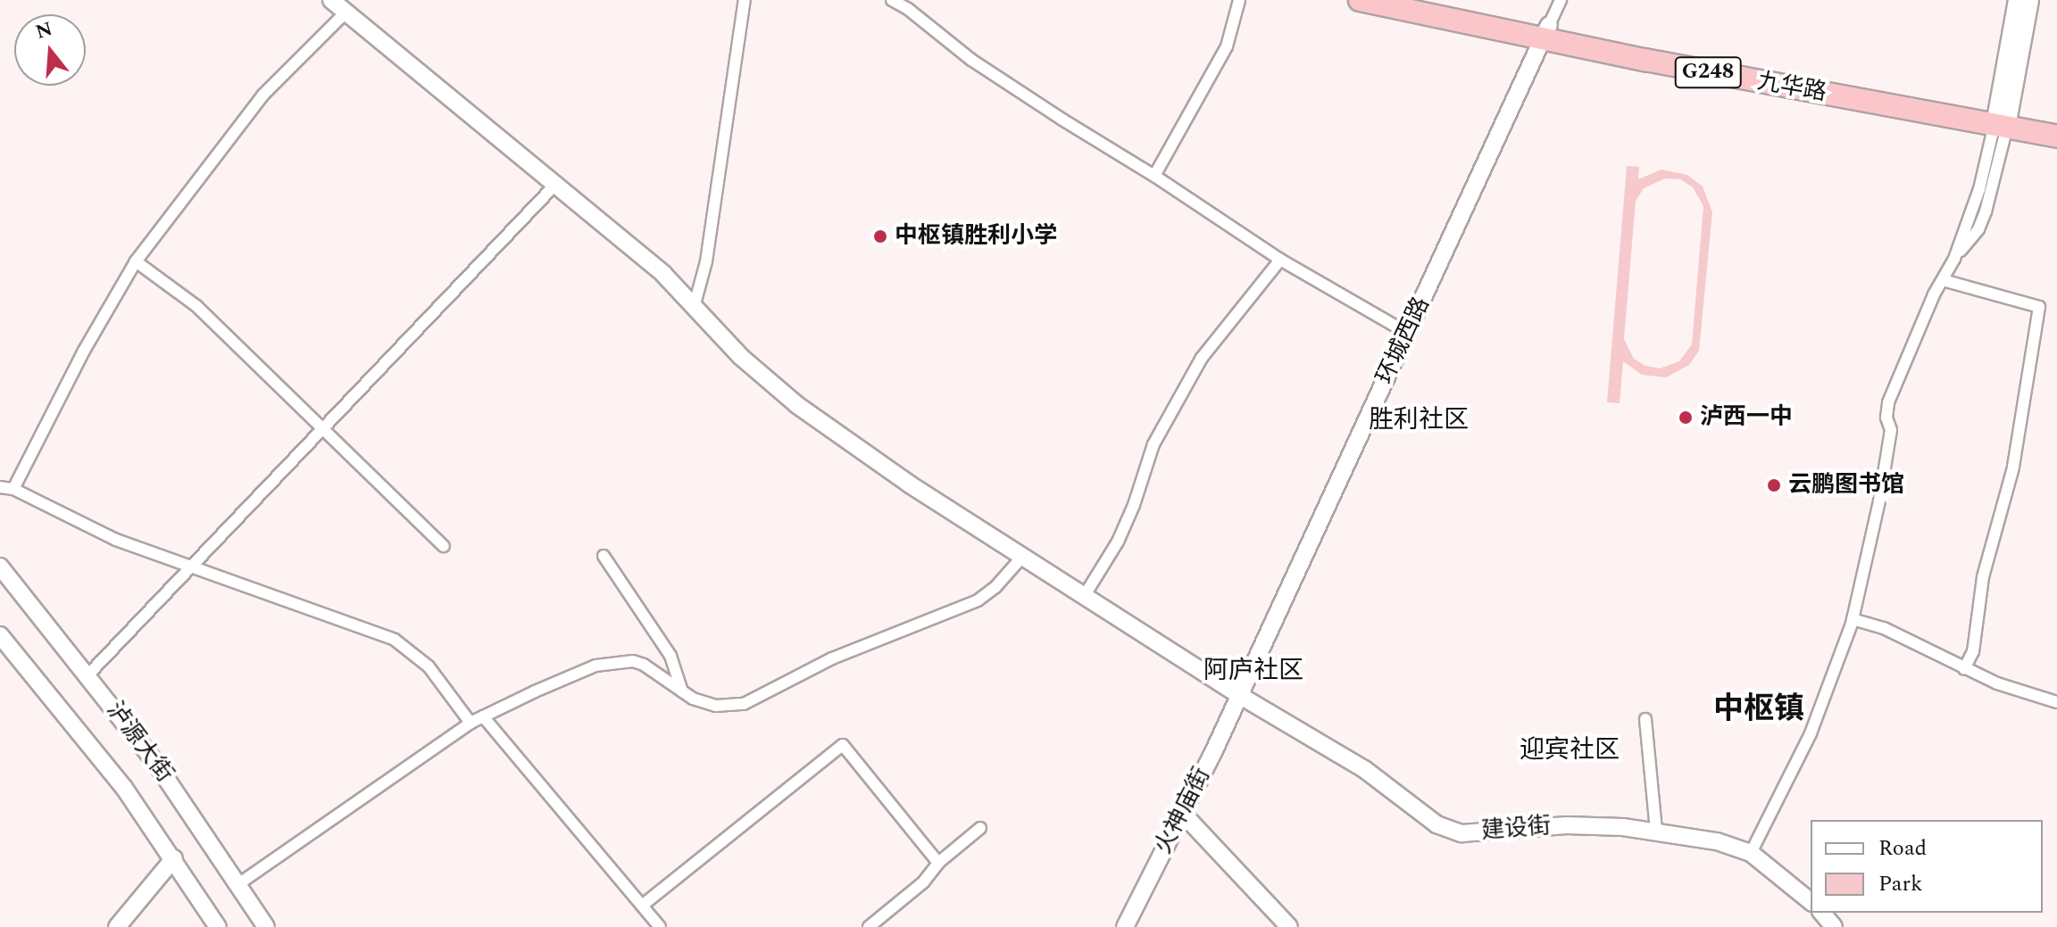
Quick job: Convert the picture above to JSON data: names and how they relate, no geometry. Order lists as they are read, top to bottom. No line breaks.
{"streets":{"highway":["G248","九华路"],"street":["环城西路","泸源大街","火神庙街","建设街"]},"crossings":[["九华路","环城西路"],["环城西路","火神庙街"],["环城西路","建设街"],["火神庙街","建设街"]],"districts":["胜利社区","阿庐社区","中枢镇","迎宾社区"],"places":["中枢镇胜利小学","泸西一中","云鹏图书馆"],"legend":["Road","Park"],"north":"top"}
